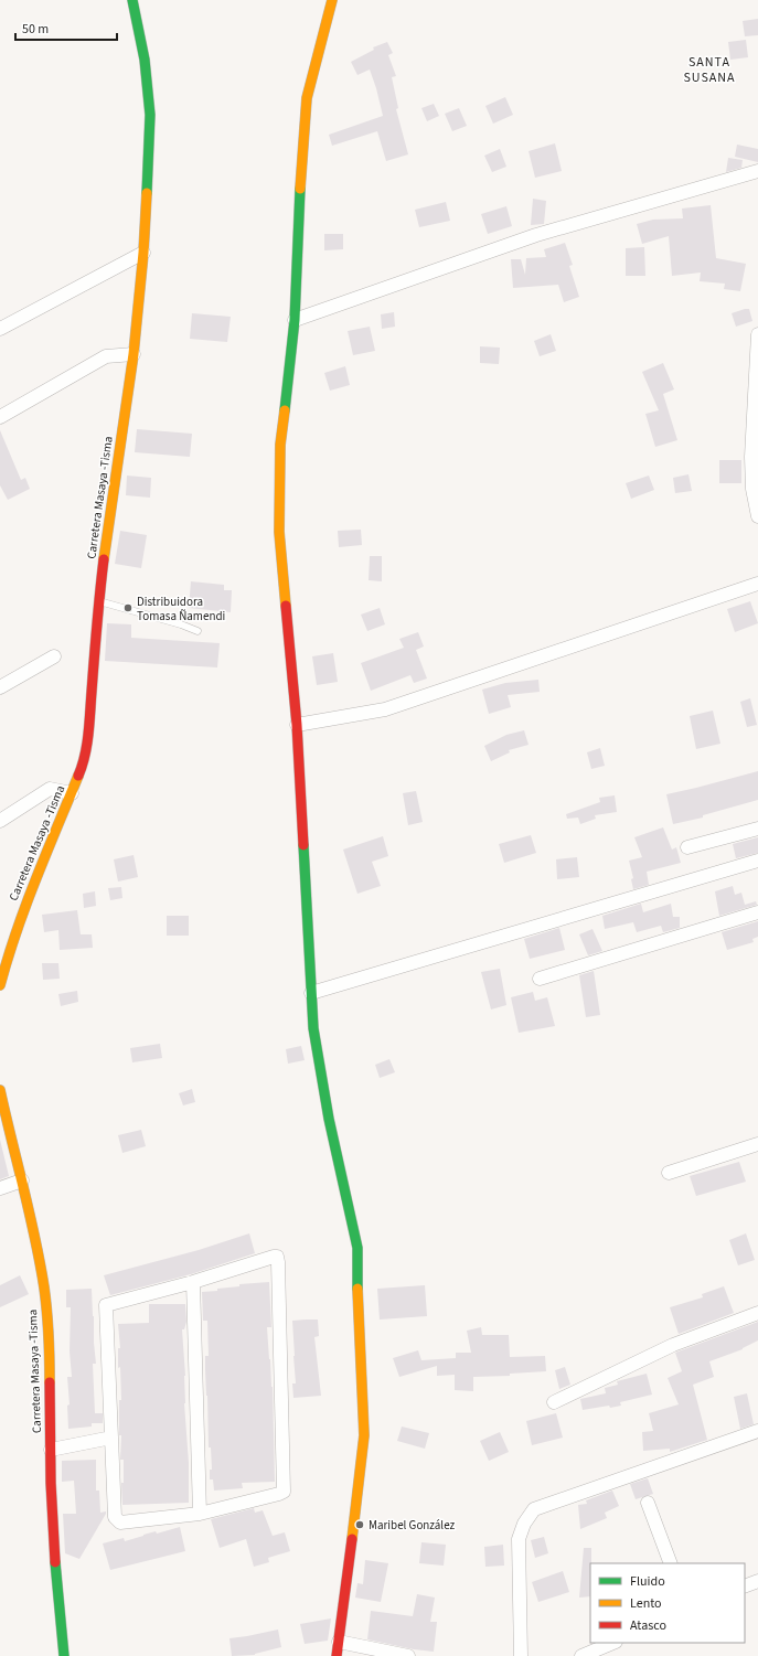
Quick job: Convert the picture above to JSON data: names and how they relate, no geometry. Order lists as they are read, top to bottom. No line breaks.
{"streets":{"street":["Carretera Masaya -Tisma"]},"districts":["SANTA SUSANA"],"places":["Distribuidora Tomasa Ñamendi","Maribel González"],"legend":["Fluido","Lento","Atasco"],"scale_bar":"50 m"}
